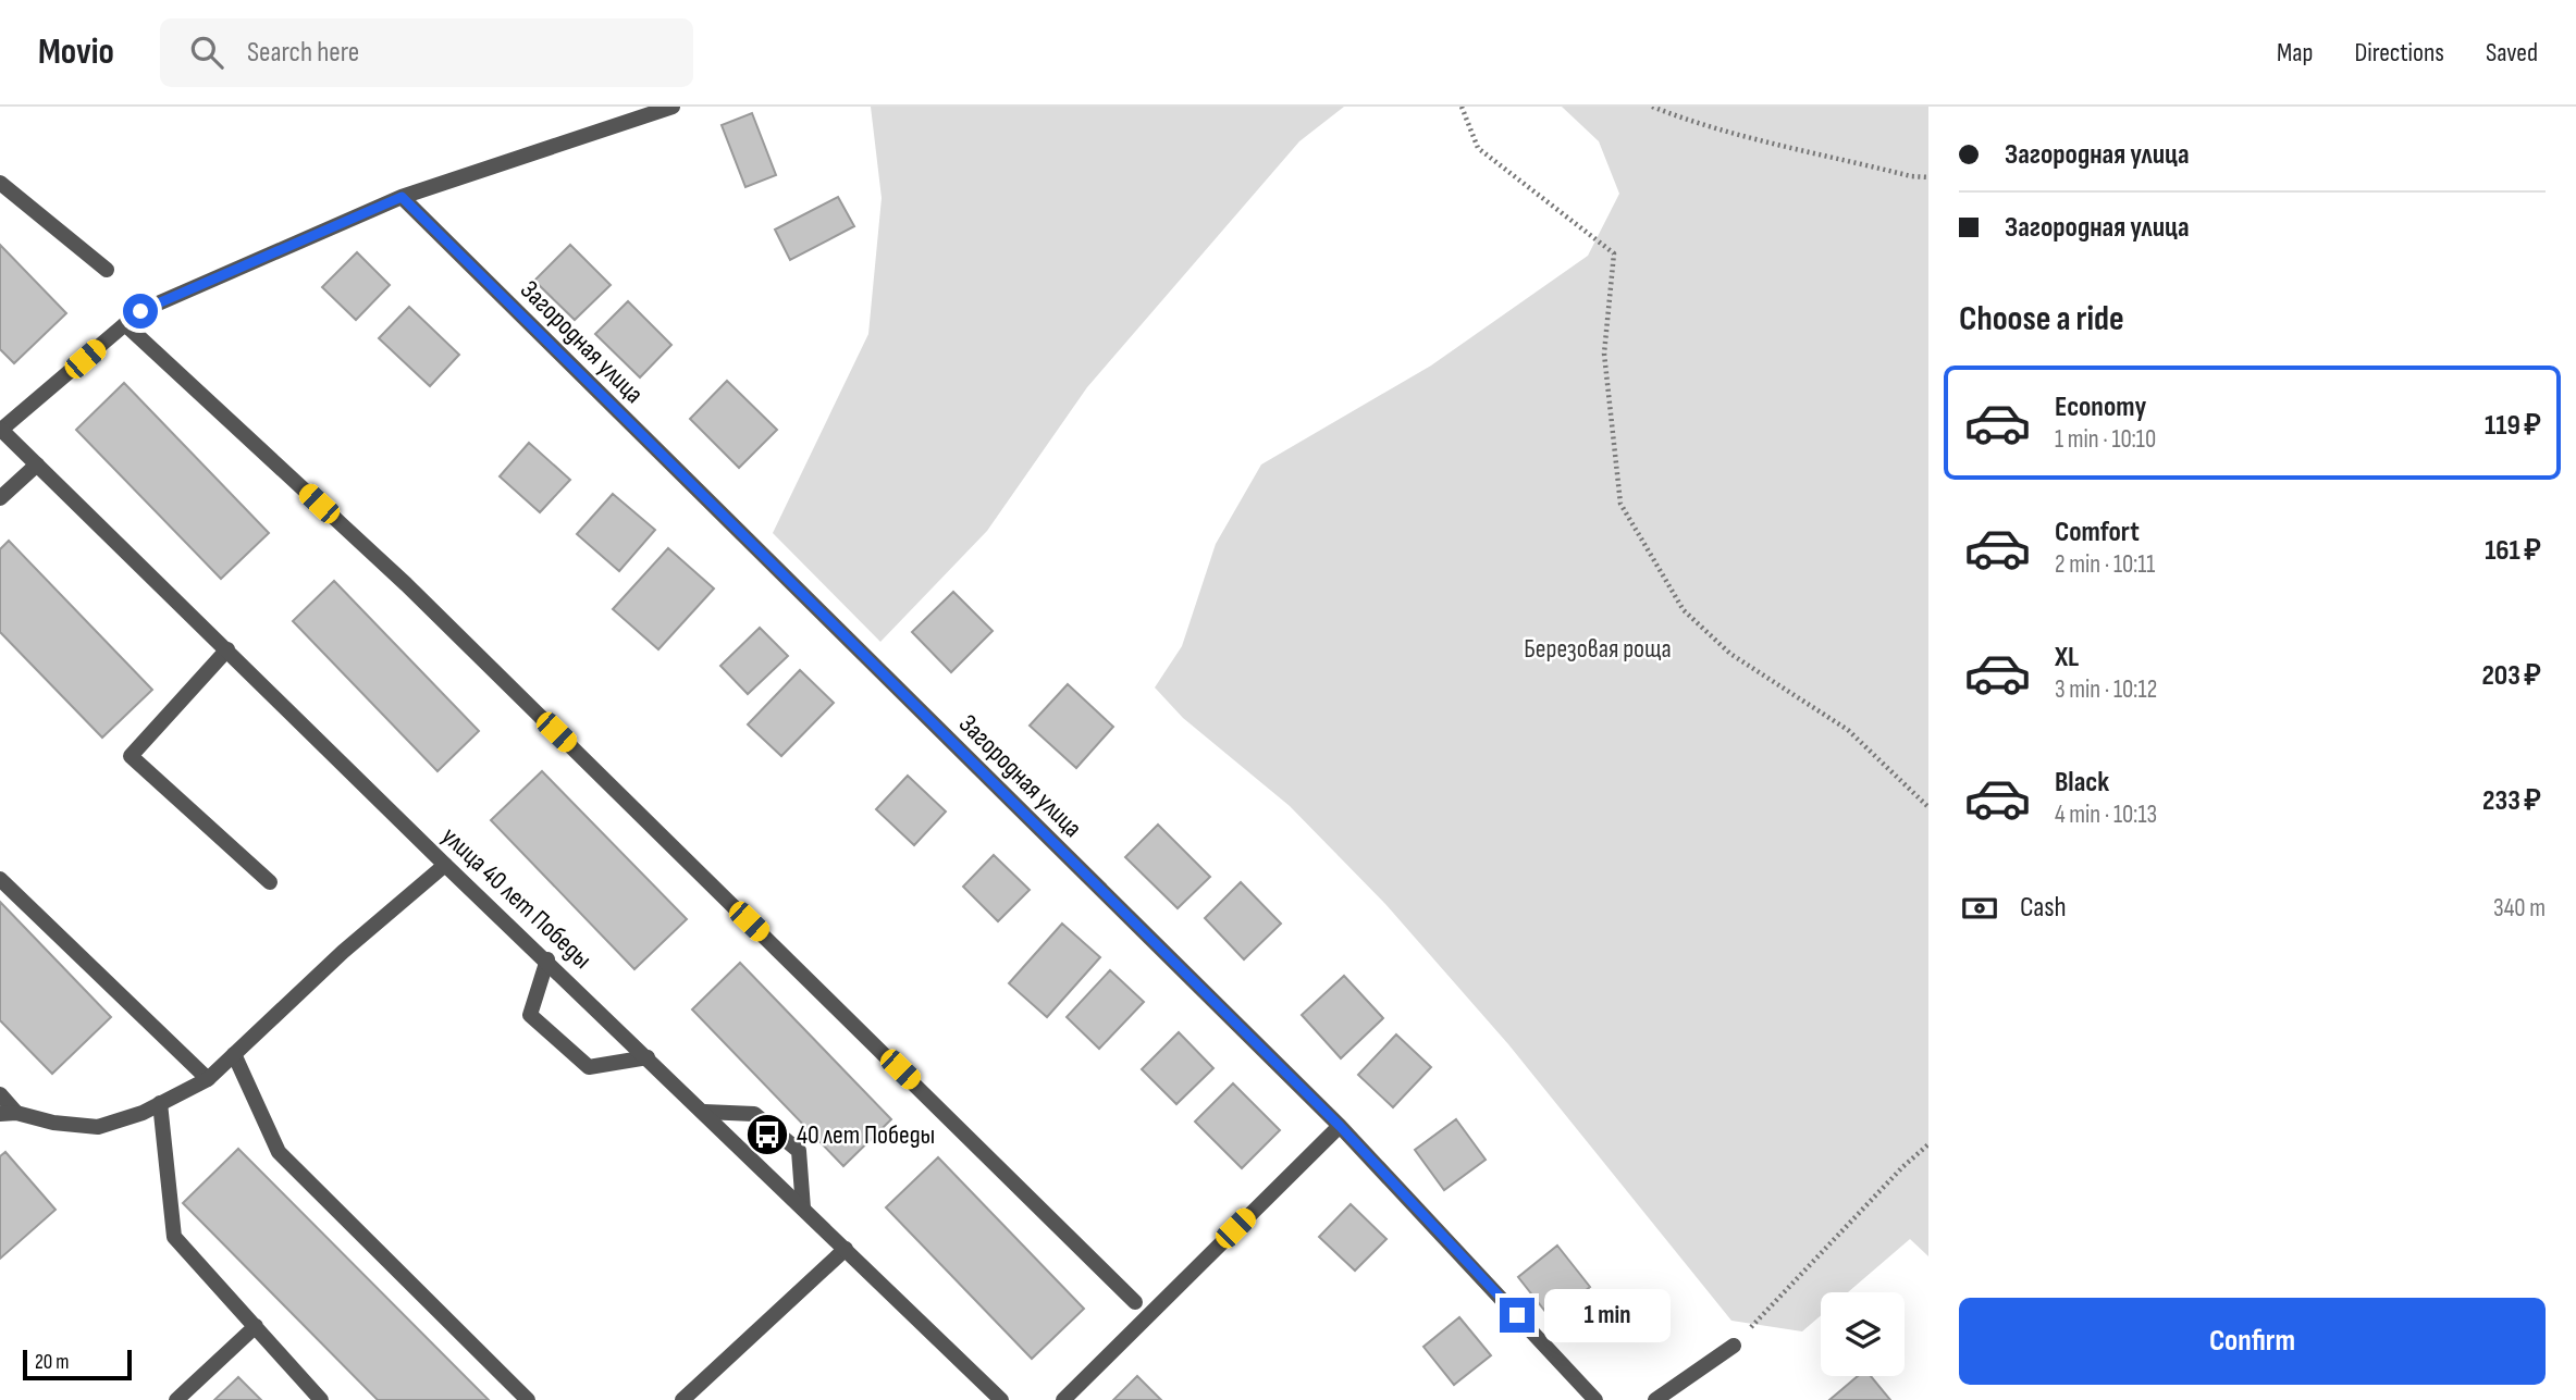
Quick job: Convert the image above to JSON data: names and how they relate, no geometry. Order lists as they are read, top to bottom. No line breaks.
{"streets":{"street":["Загородная улица","улица 40 лет Победы"]},"parks":["Березовая роща"],"places":{"bus stop":["40 лет Победы"]},"scale_bar":"20 m","page":{"header":"Movio","search":"Search here","nav":["Map","Directions","Saved"],"banner":["Загородная улица","Загородная улица"],"heading":"Choose a ride","list":[{"name":"Economy","note":"1 min · 10:10","value":"119 ₽"},{"name":"Comfort","note":"2 min · 10:11","value":"161 ₽"},{"name":"XL","note":"3 min · 10:12","value":"203 ₽"},{"name":"Black","note":"4 min · 10:13","value":"233 ₽"}],"pay":["Cash","340 m"],"buttons":"Confirm","bubble":"1 min","scale":"20 m"}}
